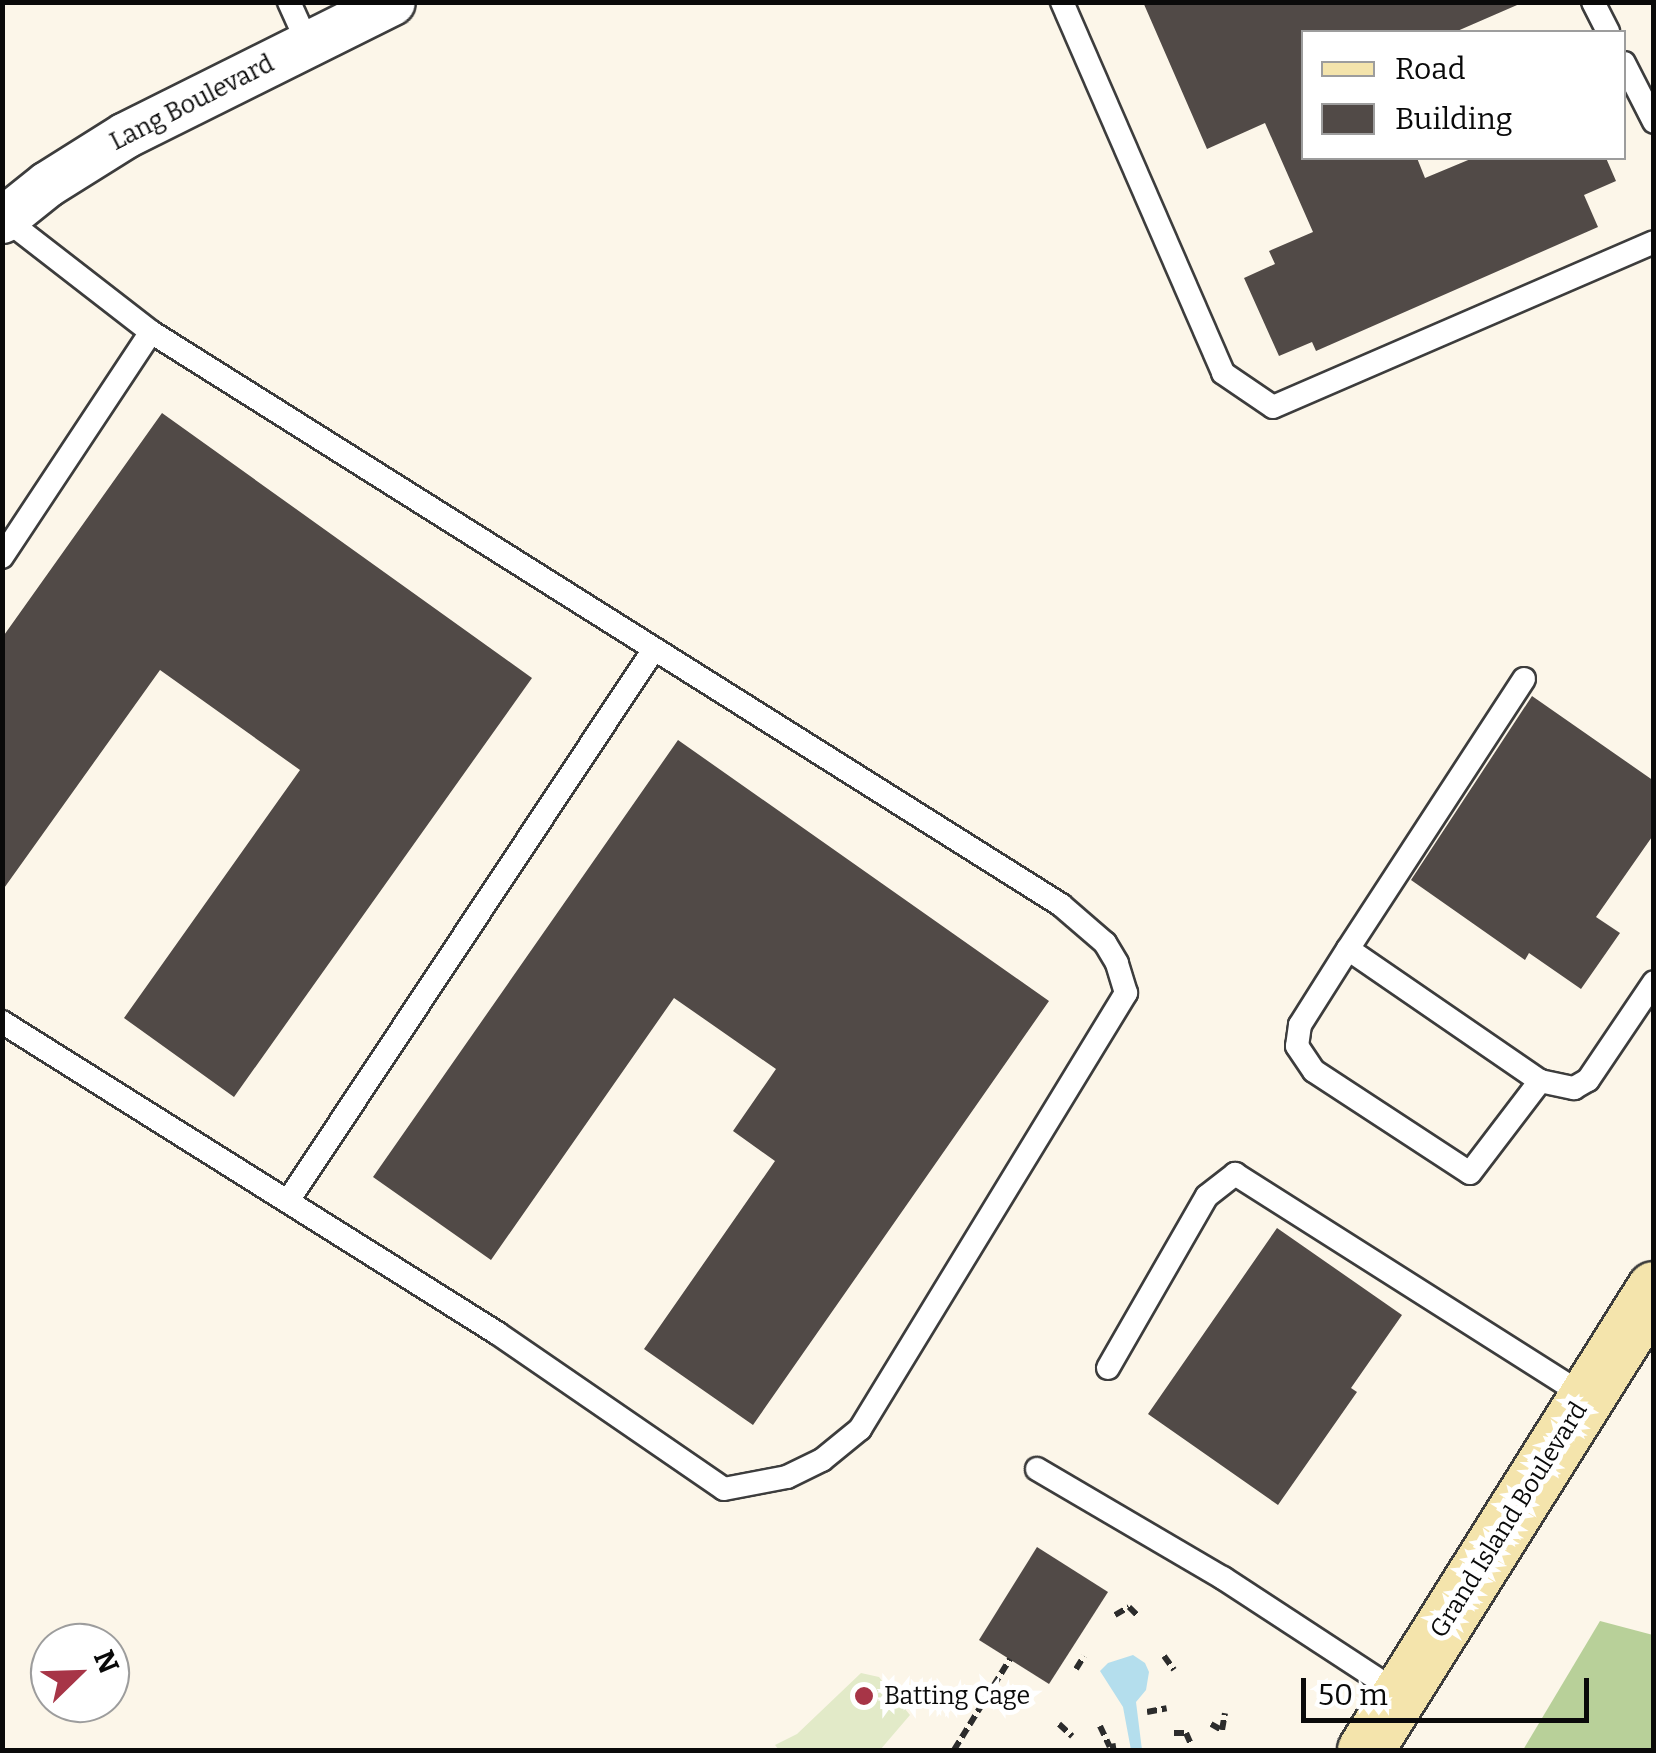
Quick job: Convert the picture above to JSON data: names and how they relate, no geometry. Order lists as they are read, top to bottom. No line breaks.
{"streets":{"main road":["Grand Island Boulevard"],"street":["Lang Boulevard"]},"places":["Batting Cage"],"legend":["Road","Building"],"scale_bar":"50 m","north":"top right"}
